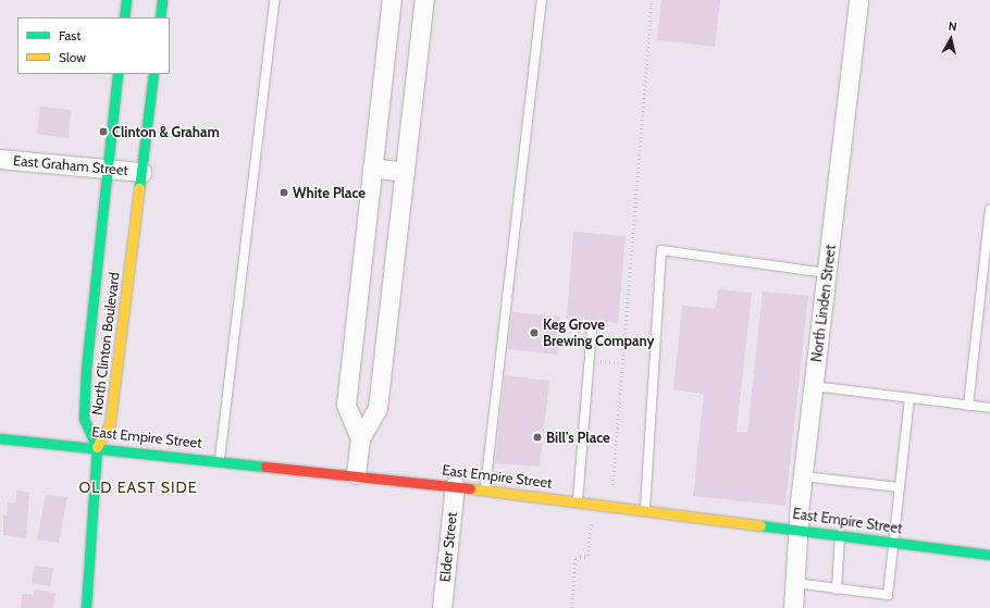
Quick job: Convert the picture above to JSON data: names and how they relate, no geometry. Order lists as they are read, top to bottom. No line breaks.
{"streets":{"main road":["North Clinton Boulevard","East Empire Street"],"street":["East Graham Street","North Linden Street","Elder Street"]},"crossings":[["East Graham Street","North Clinton Boulevard"],["North Linden Street","East Empire Street"],["North Clinton Boulevard","East Empire Street"],["East Empire Street","Elder Street"]],"districts":["OLD EAST SIDE"],"places":["Clinton & Graham","White Place","Keg Grove Brewing Company","Bill's Place"],"legend":["Fast","Slow"],"north":"top"}
